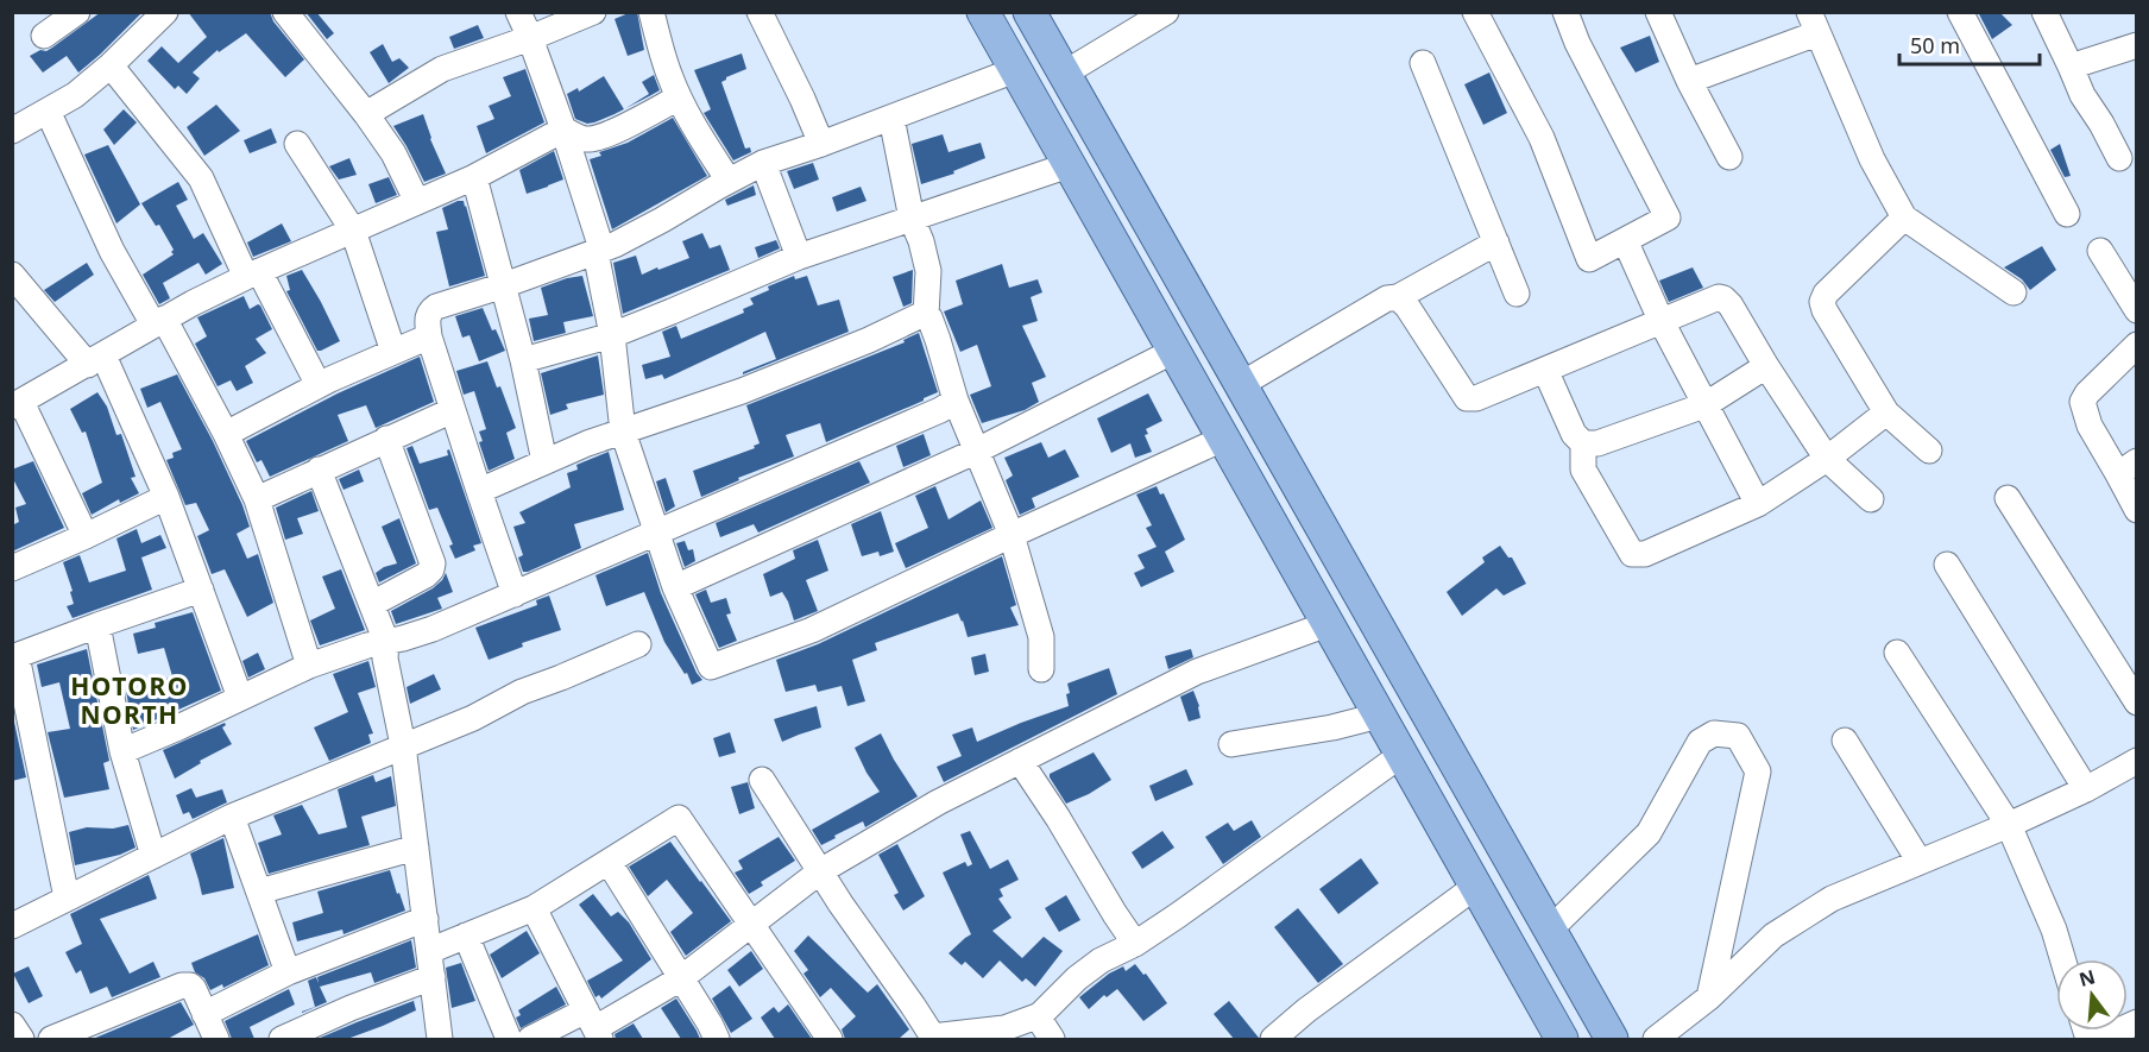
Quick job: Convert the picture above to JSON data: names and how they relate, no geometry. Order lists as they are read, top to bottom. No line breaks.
{"districts":["HOTORO NORTH"],"scale_bar":"50 m","north":"top"}
